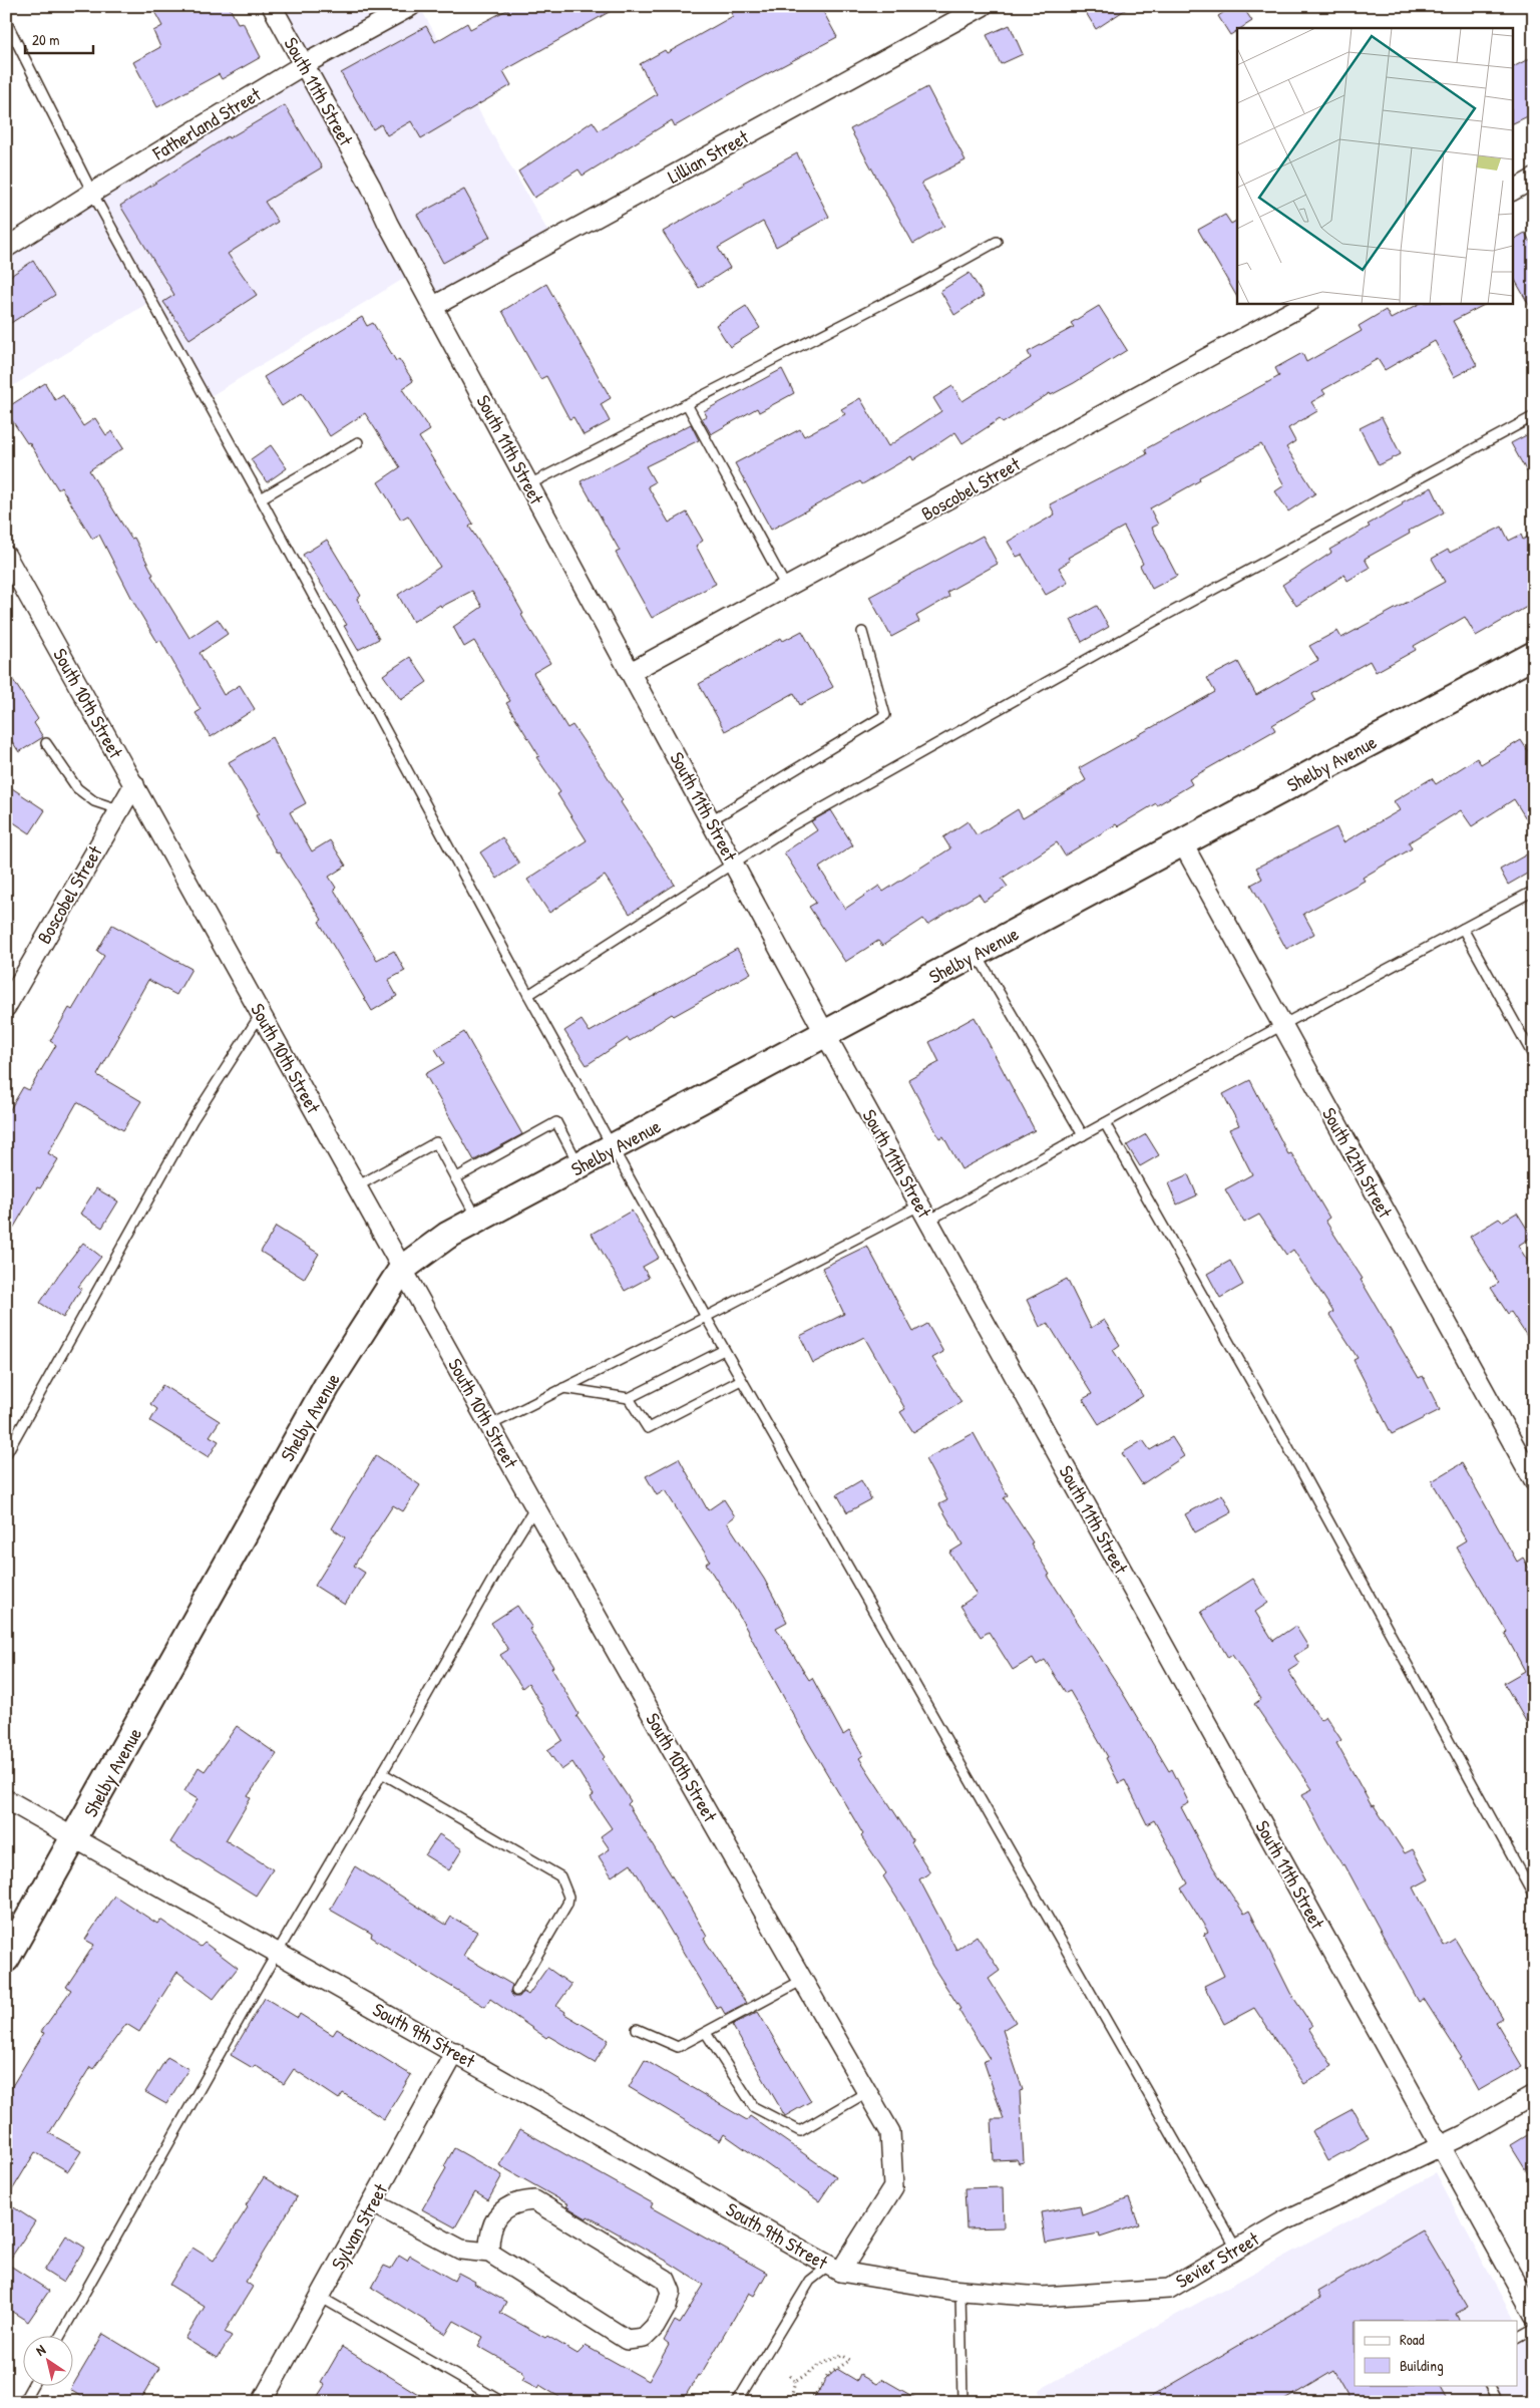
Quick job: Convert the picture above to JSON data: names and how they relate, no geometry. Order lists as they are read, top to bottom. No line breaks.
{"streets":{"street":["South 11th Street","Fatherland Street","Lillian Street","Boscobel Street","South 10th Street","Shelby Avenue","South 12th Street","South 9th Street","Sylvan Street","Sevier Street"]},"crossings":[["South 11th Street","Fatherland Street"],["South 11th Street","Lillian Street"],["South 11th Street","Boscobel Street"],["South 11th Street","Shelby Avenue"],["South 11th Street","Sevier Street"],["Boscobel Street","South 10th Street"],["South 10th Street","Shelby Avenue"],["South 10th Street","South 9th Street"],["South 10th Street","Sevier Street"],["Shelby Avenue","South 12th Street"],["Shelby Avenue","South 9th Street"],["South 9th Street","Sylvan Street"],["South 9th Street","Sevier Street"]],"legend":["Road","Building"],"scale_bar":"20 m","north":"top left"}
